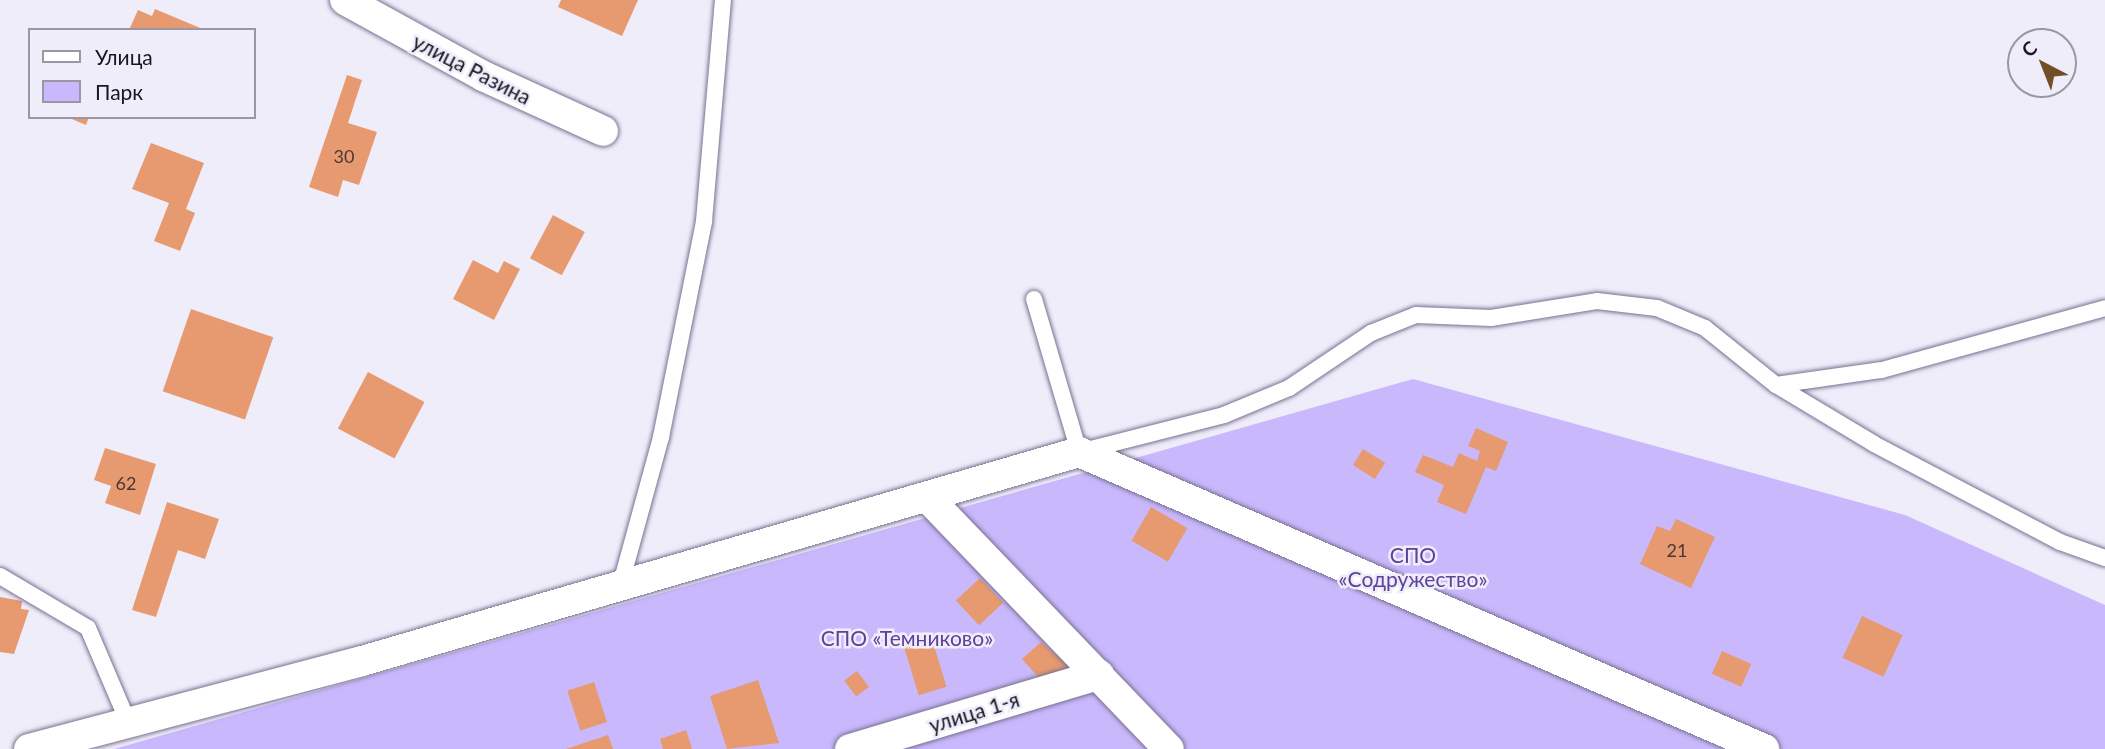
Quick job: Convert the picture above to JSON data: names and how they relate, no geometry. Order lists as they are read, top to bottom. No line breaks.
{"streets":{"street":["улица Разина","улица 1-я"]},"parks":["СПО «Содружество»","СПО «Темниково»"],"house_numbers":["30","62","21"],"legend":["Улица","Парк"],"north":"top left"}
